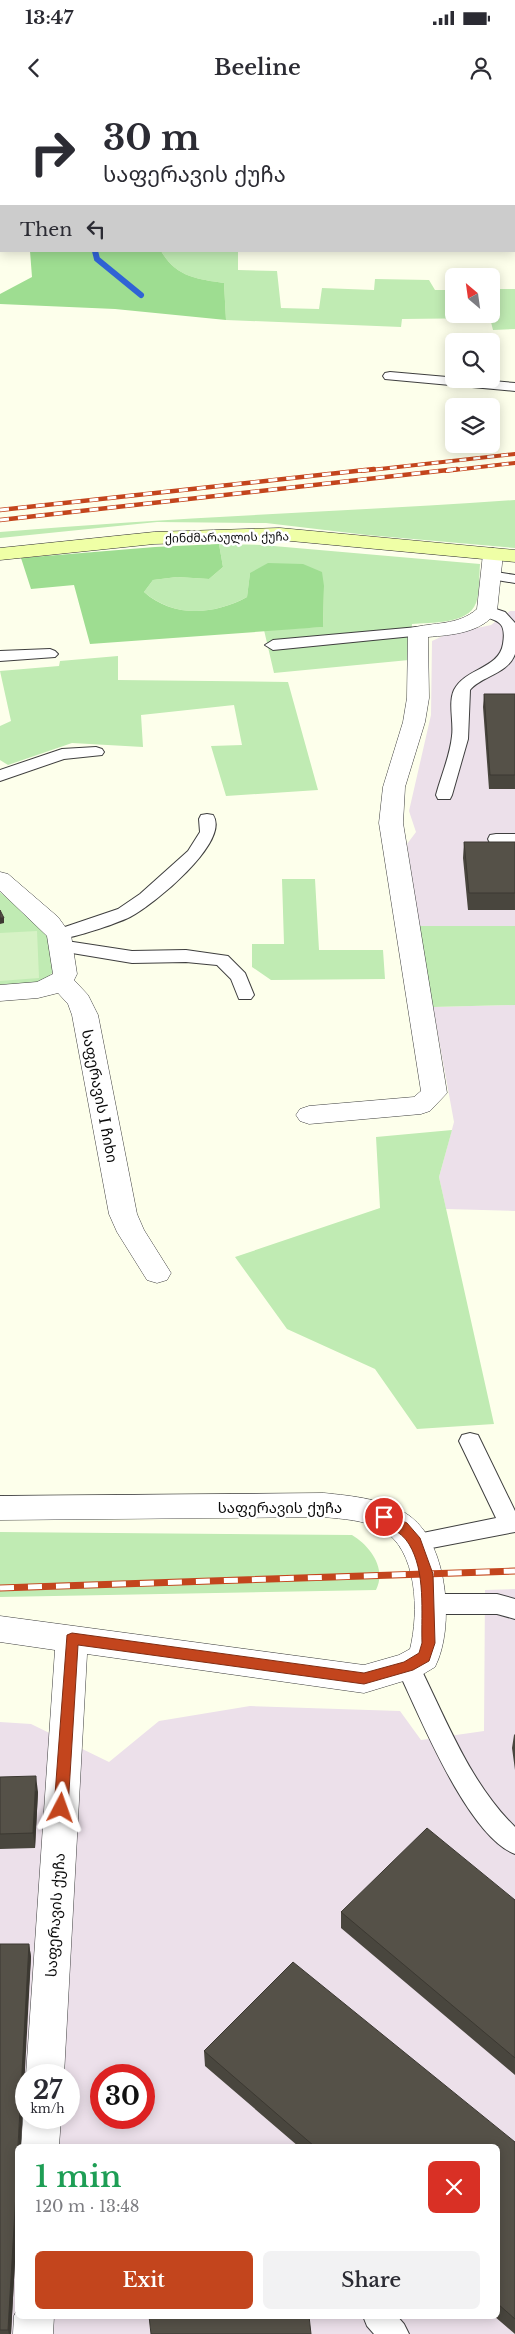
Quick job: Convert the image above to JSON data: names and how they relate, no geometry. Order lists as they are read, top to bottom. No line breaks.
{"streets":{"main road":["ქინძმარაულის ქუჩა"],"street":["საფერავის I ჩიხი","საფერავის ქუჩა"]},"north":"top left","page":{"status":"13:47","header":"Beeline","turn":["30 m","საფერავის ქუჩა"],"then":"Then","speed":"27 km/h","limit":"30","heading":["1 min","120 m · 13:48"],"buttons":["Exit","Share"]}}
